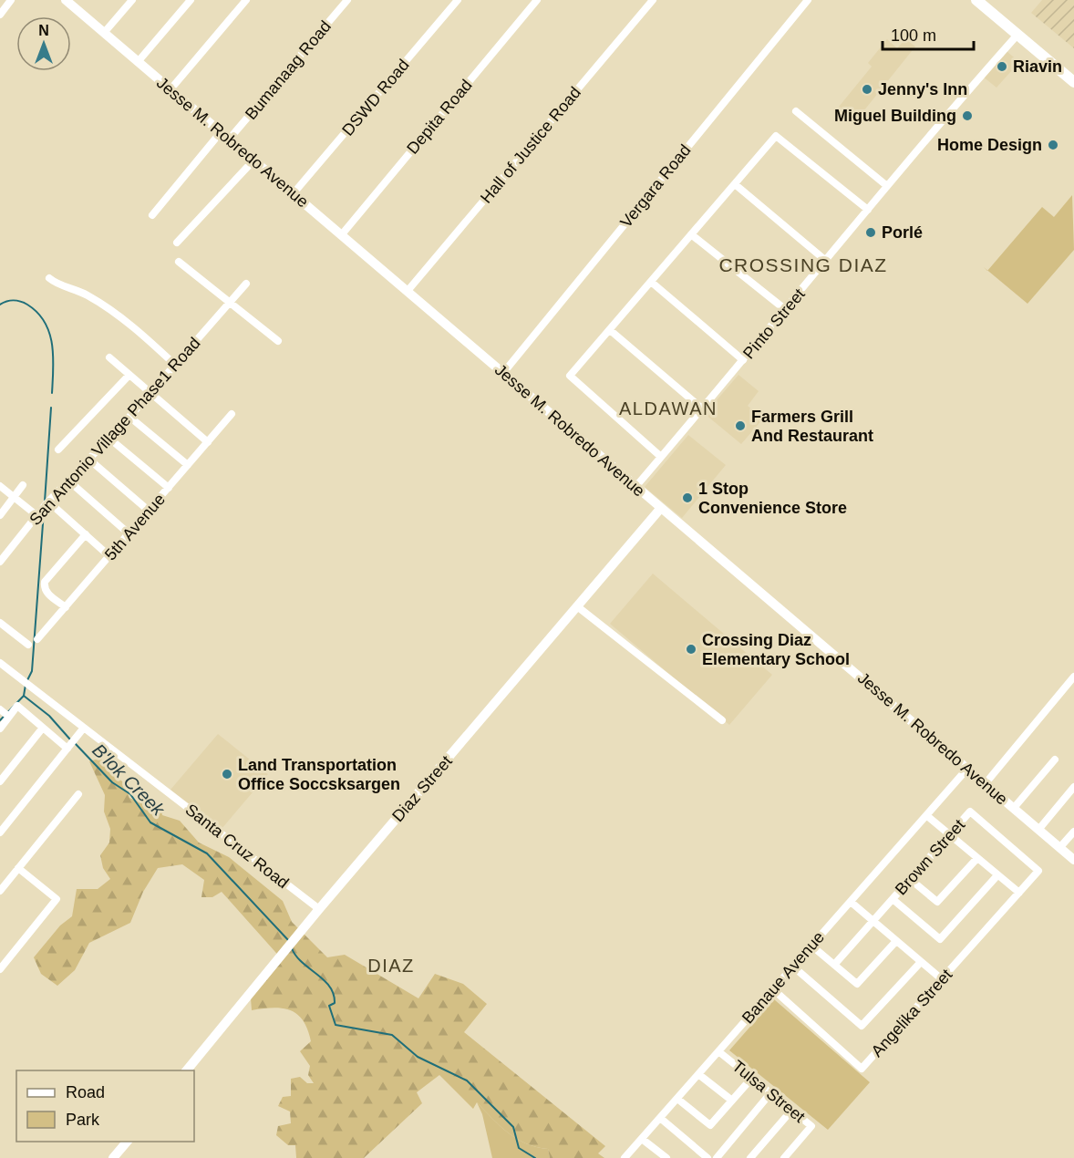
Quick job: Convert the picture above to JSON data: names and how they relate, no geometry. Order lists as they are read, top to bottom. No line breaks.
{"streets":{"main road":["Jesse M. Robredo Avenue","Diaz Street"],"street":["Bumanaag Road","DSWD Road","Depita Road","Hall of Justice Road","Vergara Road","Pinto Street","San Antonio Village Phase1 Road","5th Avenue","Santa Cruz Road","Brown Street","Banaue Avenue","Angelika Street","Tulsa Street"]},"crossings":[["Bumanaag Road","Jesse M. Robredo Avenue"],["DSWD Road","Jesse M. Robredo Avenue"],["Depita Road","Jesse M. Robredo Avenue"],["Jesse M. Robredo Avenue","Hall of Justice Road"],["Jesse M. Robredo Avenue","Vergara Road"],["Jesse M. Robredo Avenue","Pinto Street"],["Jesse M. Robredo Avenue","Diaz Street"],["Jesse M. Robredo Avenue","Banaue Avenue"],["Diaz Street","Santa Cruz Road"],["Brown Street","Angelika Street"],["Banaue Avenue","Angelika Street"],["Banaue Avenue","Tulsa Street"]],"districts":["CROSSING DIAZ","ALDAWAN","DIAZ"],"water":["B'lok Creek"],"places":["Riavin","Jenny's Inn","Miguel Building","Home Design","Porlé","Farmers Grill And Restaurant","1 Stop Convenience Store","Crossing Diaz Elementary School","Land Transportation Office Soccsksargen"],"legend":["Road","Park"],"scale_bar":"100 m","north":"top"}
